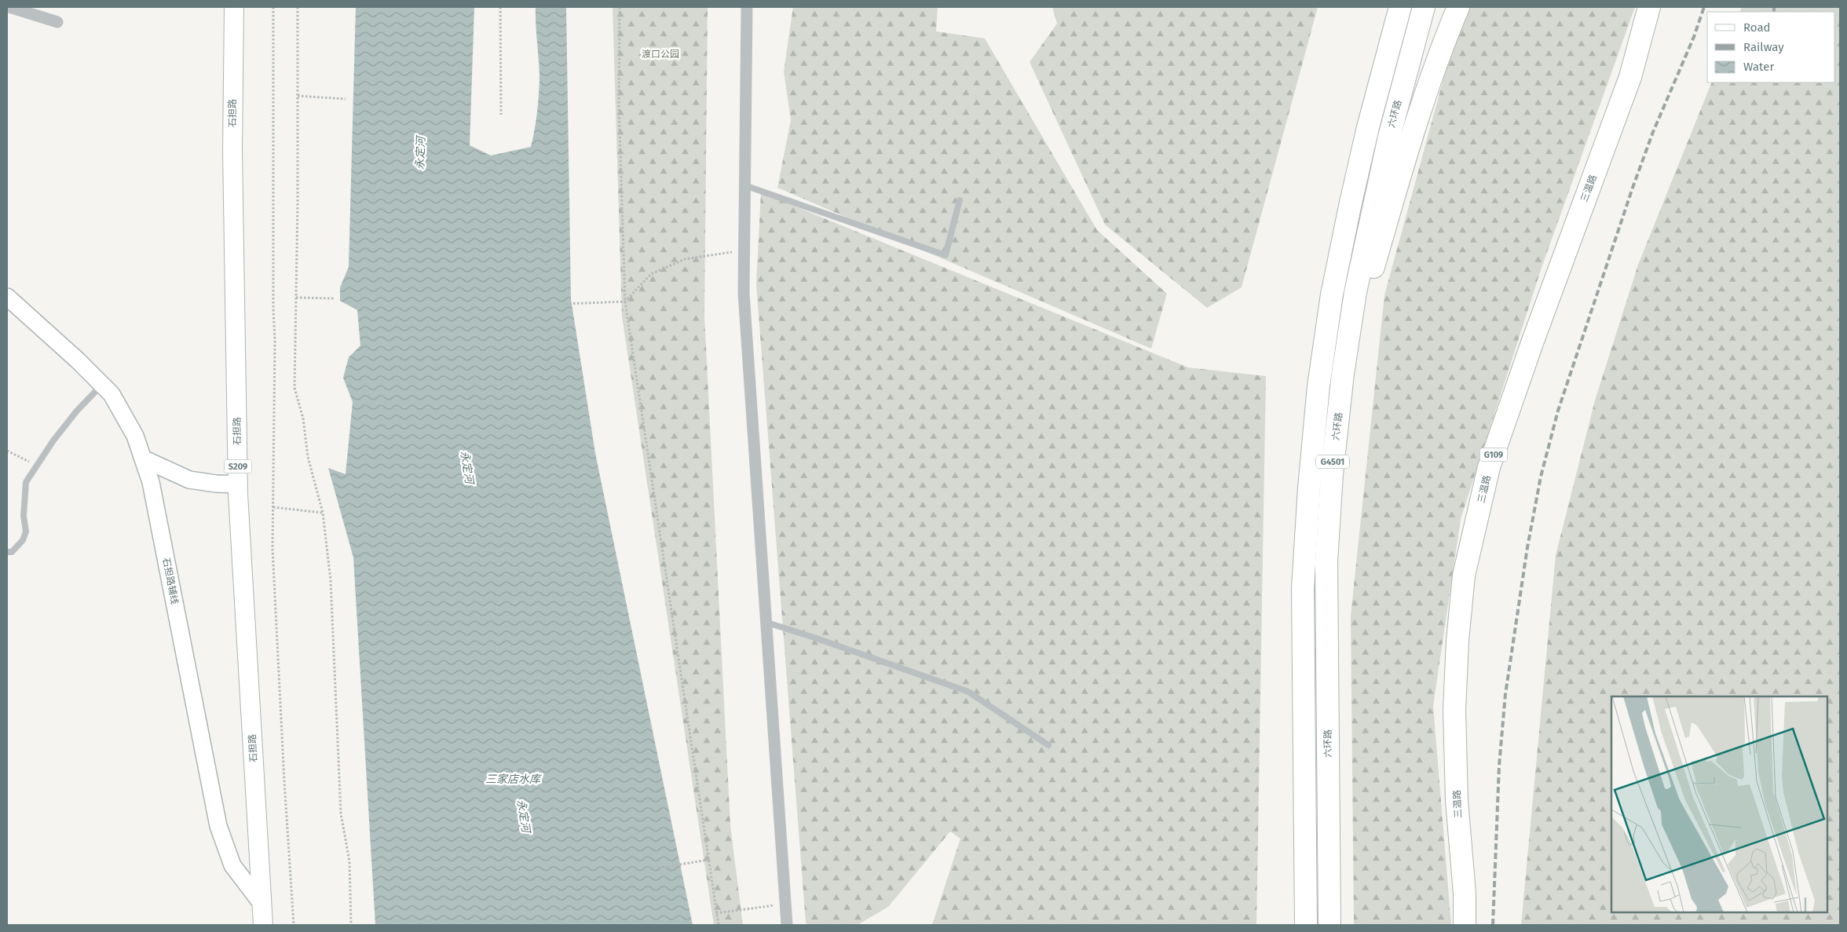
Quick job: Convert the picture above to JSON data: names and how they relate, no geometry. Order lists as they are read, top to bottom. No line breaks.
{"streets":{"highway":["六环路","三温路","G109","G4501"],"main road":["石担路","S209","石担路辅线"]},"crossings":[["石担路","石担路辅线"]],"water":["永定河","三家店水库"],"parks":["渡口公园"],"legend":["Road","Railway","Water"]}
